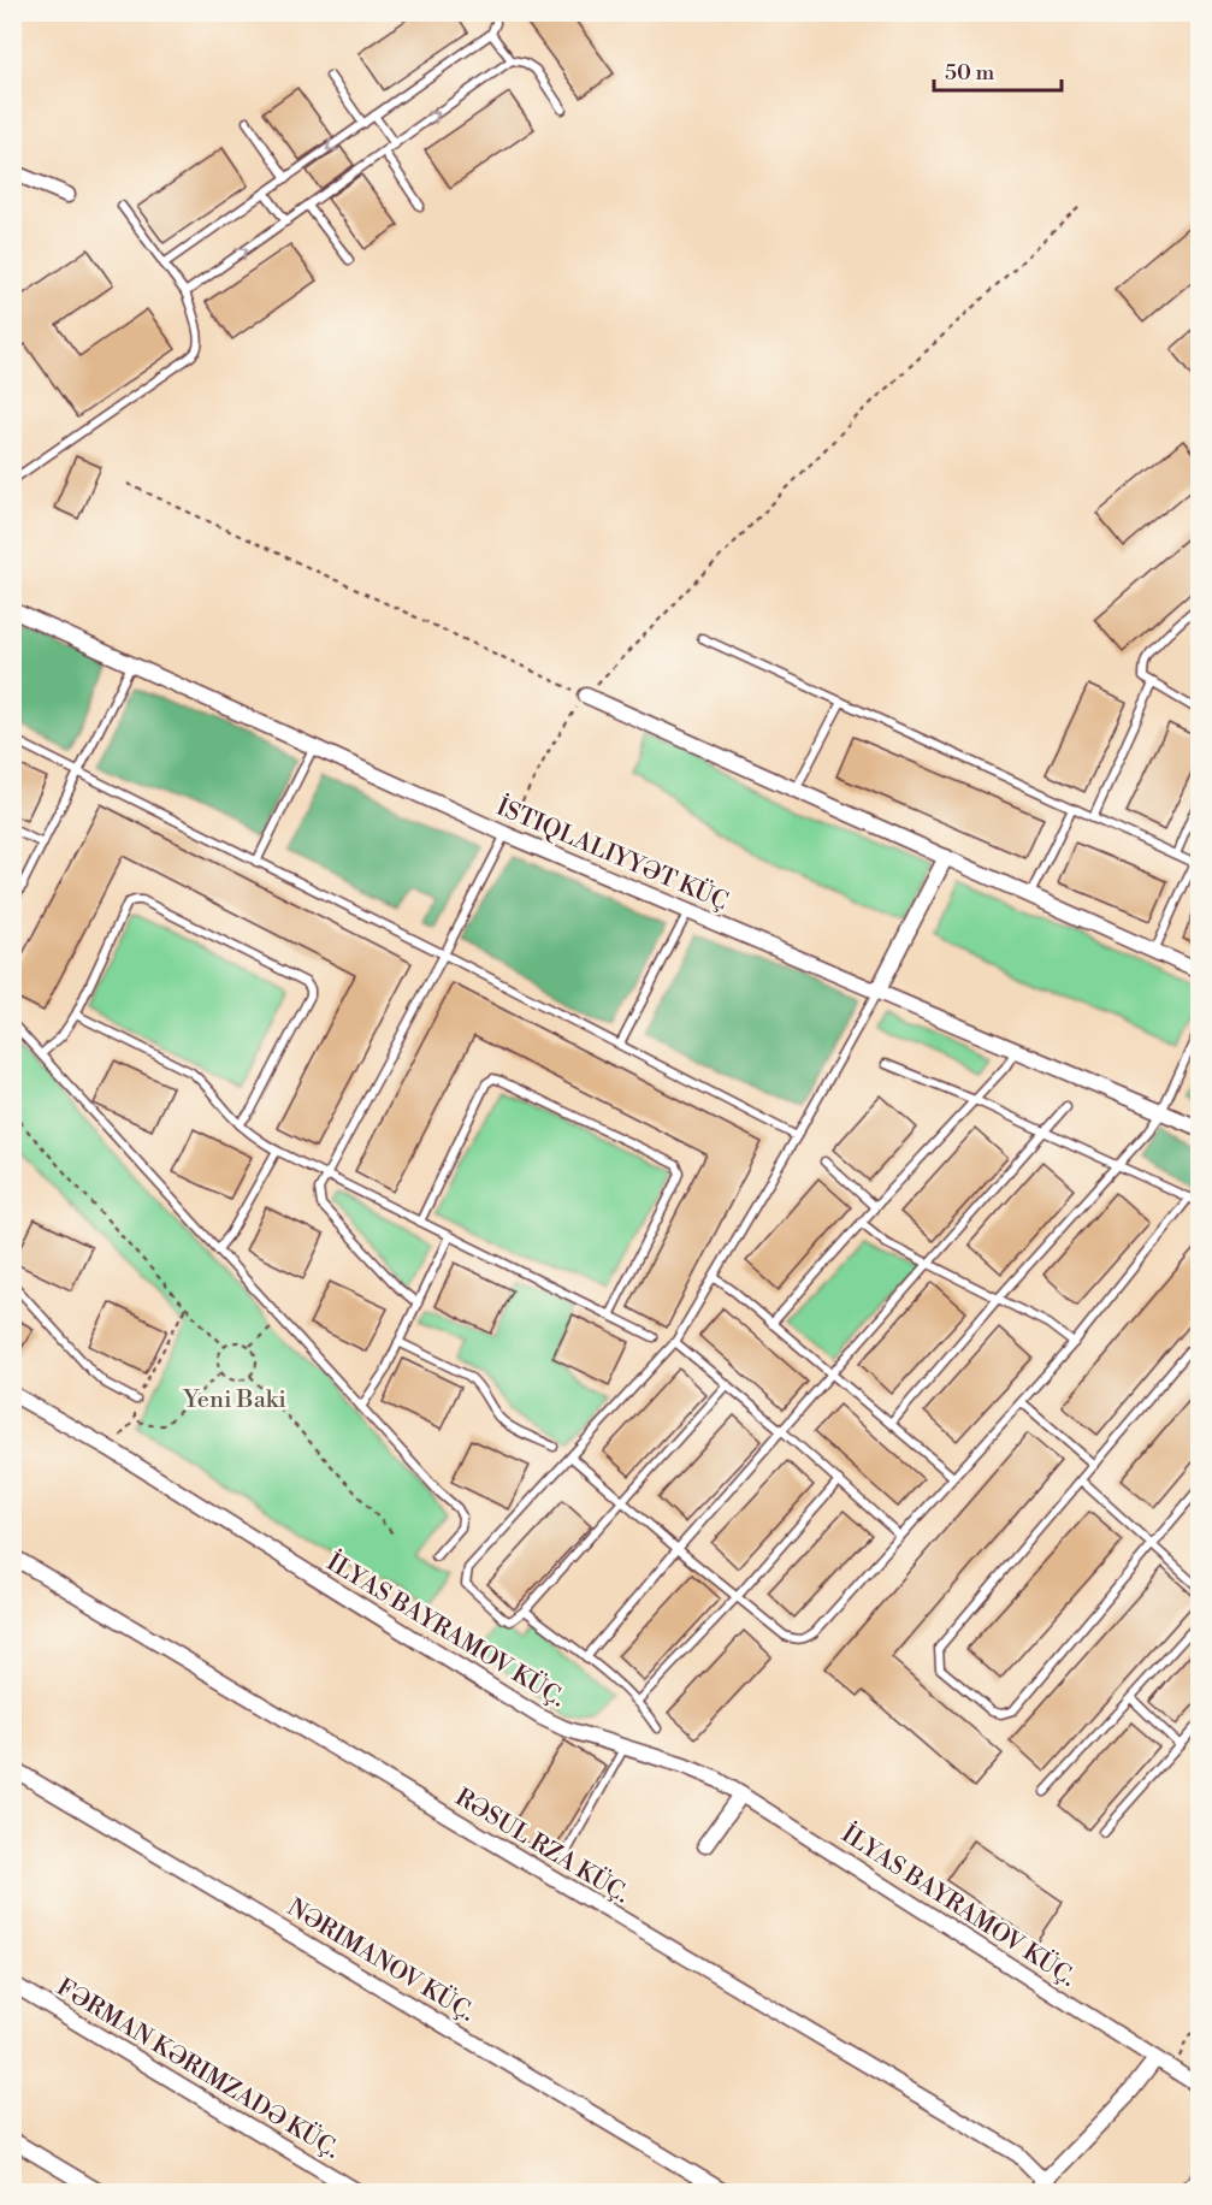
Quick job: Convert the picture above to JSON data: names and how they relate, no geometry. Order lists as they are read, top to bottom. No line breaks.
{"streets":{"street":["İSTIQLALIYYƏT KÜÇ","İLYAS BAYRAMOV KÜÇ.","RƏSUL RZA KÜÇ.","NƏRIMANOV KÜÇ.","FƏRMAN KƏRIMZADƏ KÜÇ."]},"parks":["Yeni Baki"],"scale_bar":"50 m"}
